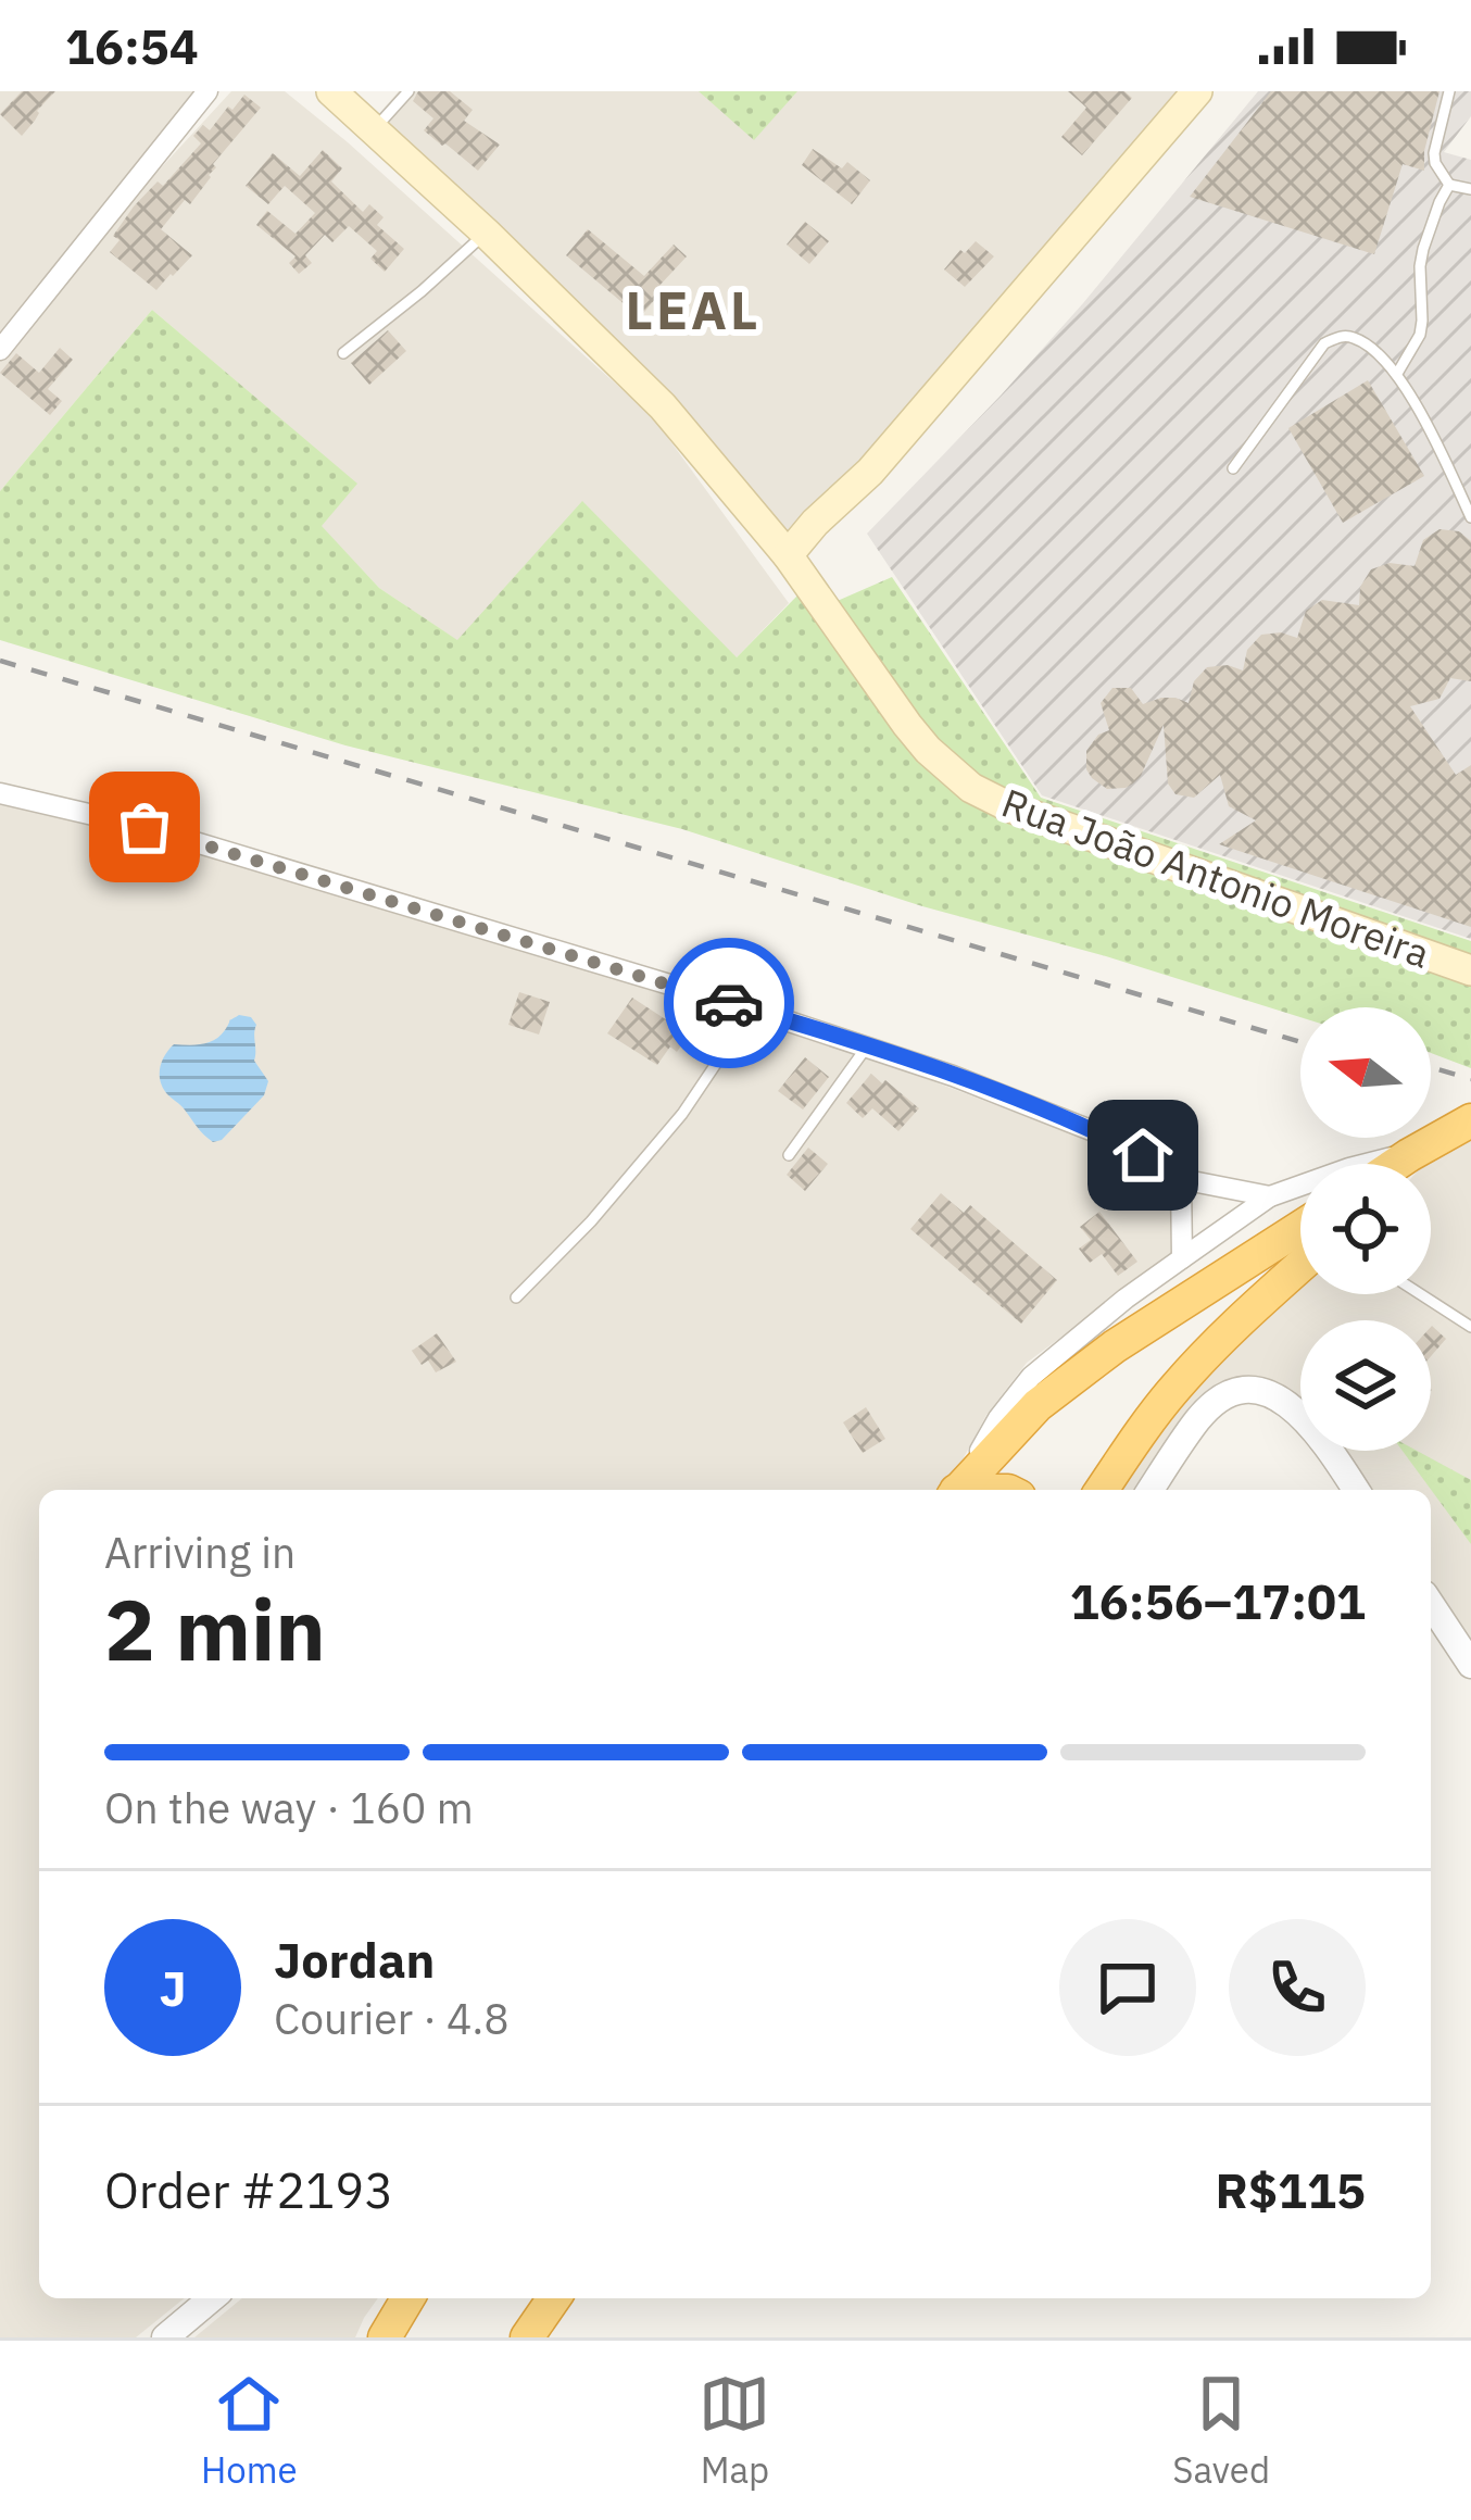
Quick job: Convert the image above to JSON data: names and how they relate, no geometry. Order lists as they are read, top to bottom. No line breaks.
{"streets":{"main road":["Rua João Antonio Moreira"]},"districts":["LEAL"],"north":"left","page":{"status":"16:54","heading":["2 min","Arriving in","16:56–17:01"],"panel":["Jordan","Courier · 4.8","Order #2193","R$115"],"bar":"On the way · 160 m","round":"J","tabs":["Home","Map","Saved"]}}
